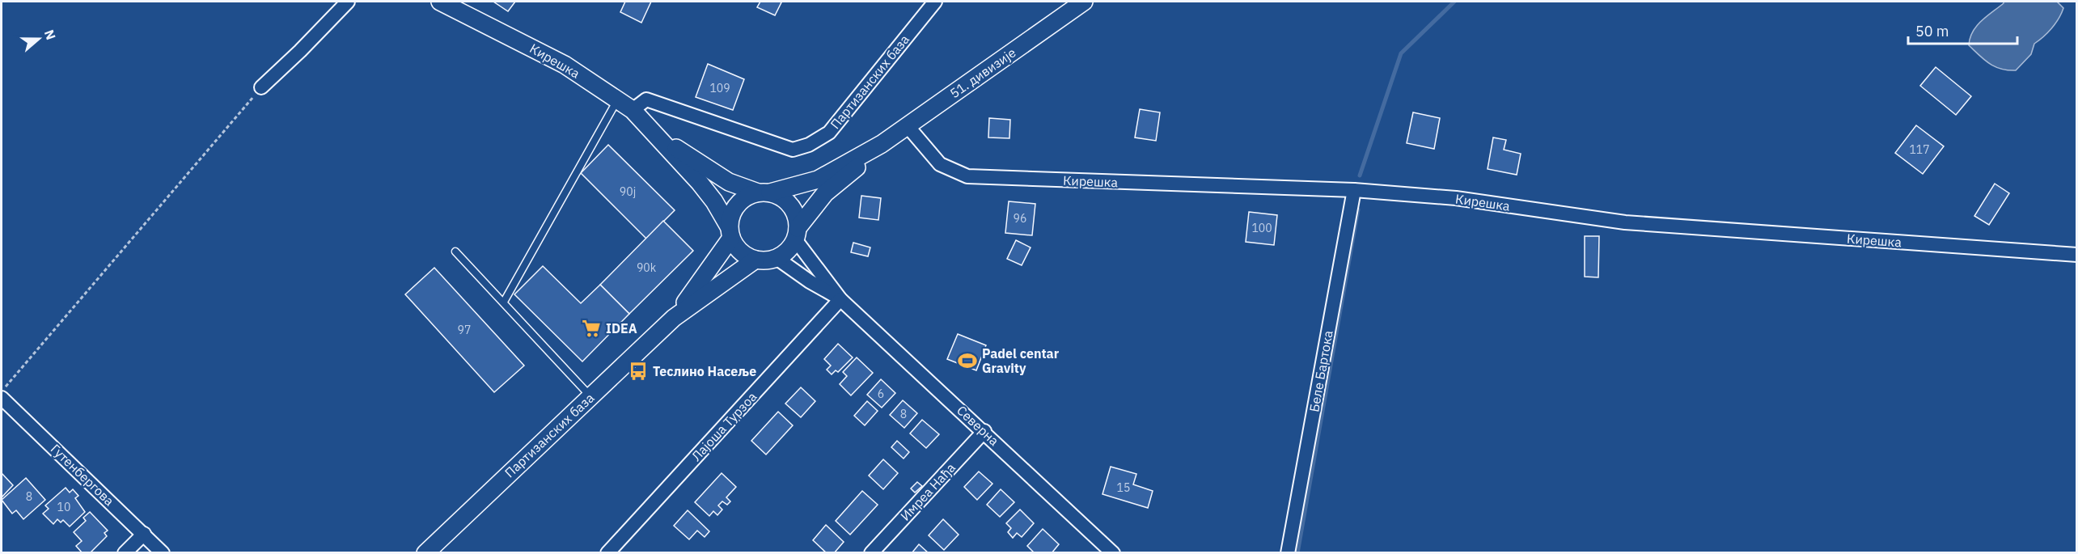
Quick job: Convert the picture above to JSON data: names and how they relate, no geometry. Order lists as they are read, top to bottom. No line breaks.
{"streets":{"street":["Кирешка","51. дивизије","Партизанских база","Беле Бартока","Северна","Лајоша Турзоа","Гутенбергова","Имреа Нађа"]},"crossings":[["Кирешка","51. дивизије"],["Кирешка","Партизанских база"],["Кирешка","Беле Бартока"],["Кирешка","Северна"],["51. дивизије","Партизанских база"],["51. дивизије","Северна"],["Партизанских база","Северна"],["Северна","Лајоша Турзоа"],["Северна","Имреа Нађа"]],"places":{"supermarket":["IDEA"],"sports":["Padel centar Gravity"],"bus stop":["Теслино Насеље"]},"house_numbers":["109","117","90j","96","100","90k","97","6","8","15","8","10"],"scale_bar":"50 m","north":"right"}
